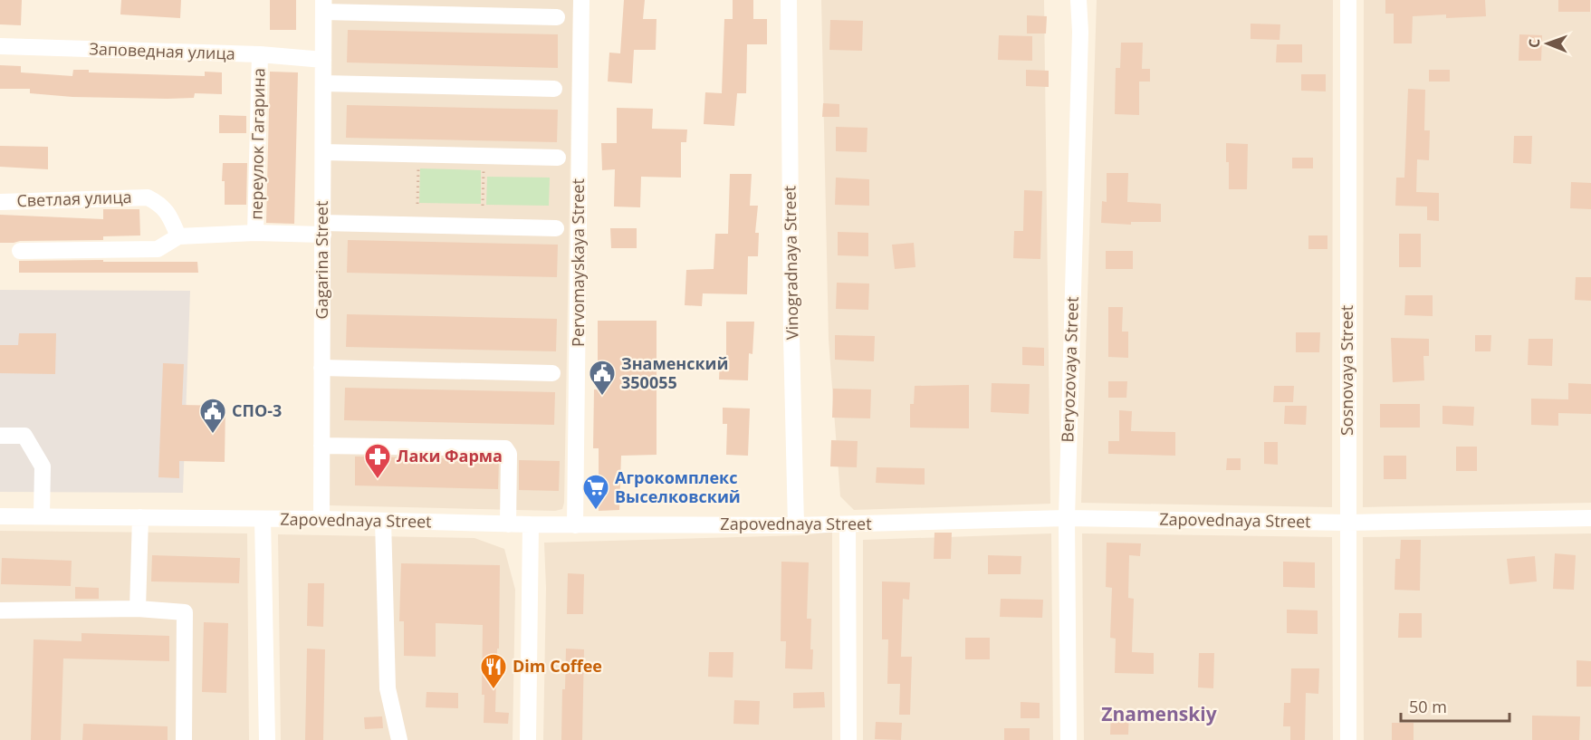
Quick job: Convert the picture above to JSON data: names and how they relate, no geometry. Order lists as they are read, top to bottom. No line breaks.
{"streets":{"street":["Заповедная улица","переулок Гагарина","Светлая улица","Gagarina Street","Pervomayskaya Street","Vinogradnaya Street","Beryozovaya Street","Sosnovaya Street","Zapovednaya Street"]},"crossings":[["Заповедная улица","переулок Гагарина"],["Заповедная улица","Gagarina Street"],["Gagarina Street","Zapovednaya Street"],["Pervomayskaya Street","Zapovednaya Street"],["Vinogradnaya Street","Zapovednaya Street"],["Beryozovaya Street","Zapovednaya Street"],["Sosnovaya Street","Zapovednaya Street"]],"districts":["Znamenskiy"],"places":{"public building":["Знаменский 350055","СПО-3"],"pharmacy":["Лаки Фарма"],"supermarket":["Агрокомплекс Выселковский"],"restaurant":["Dim Coffee"]},"scale_bar":"50 m","north":"left"}
